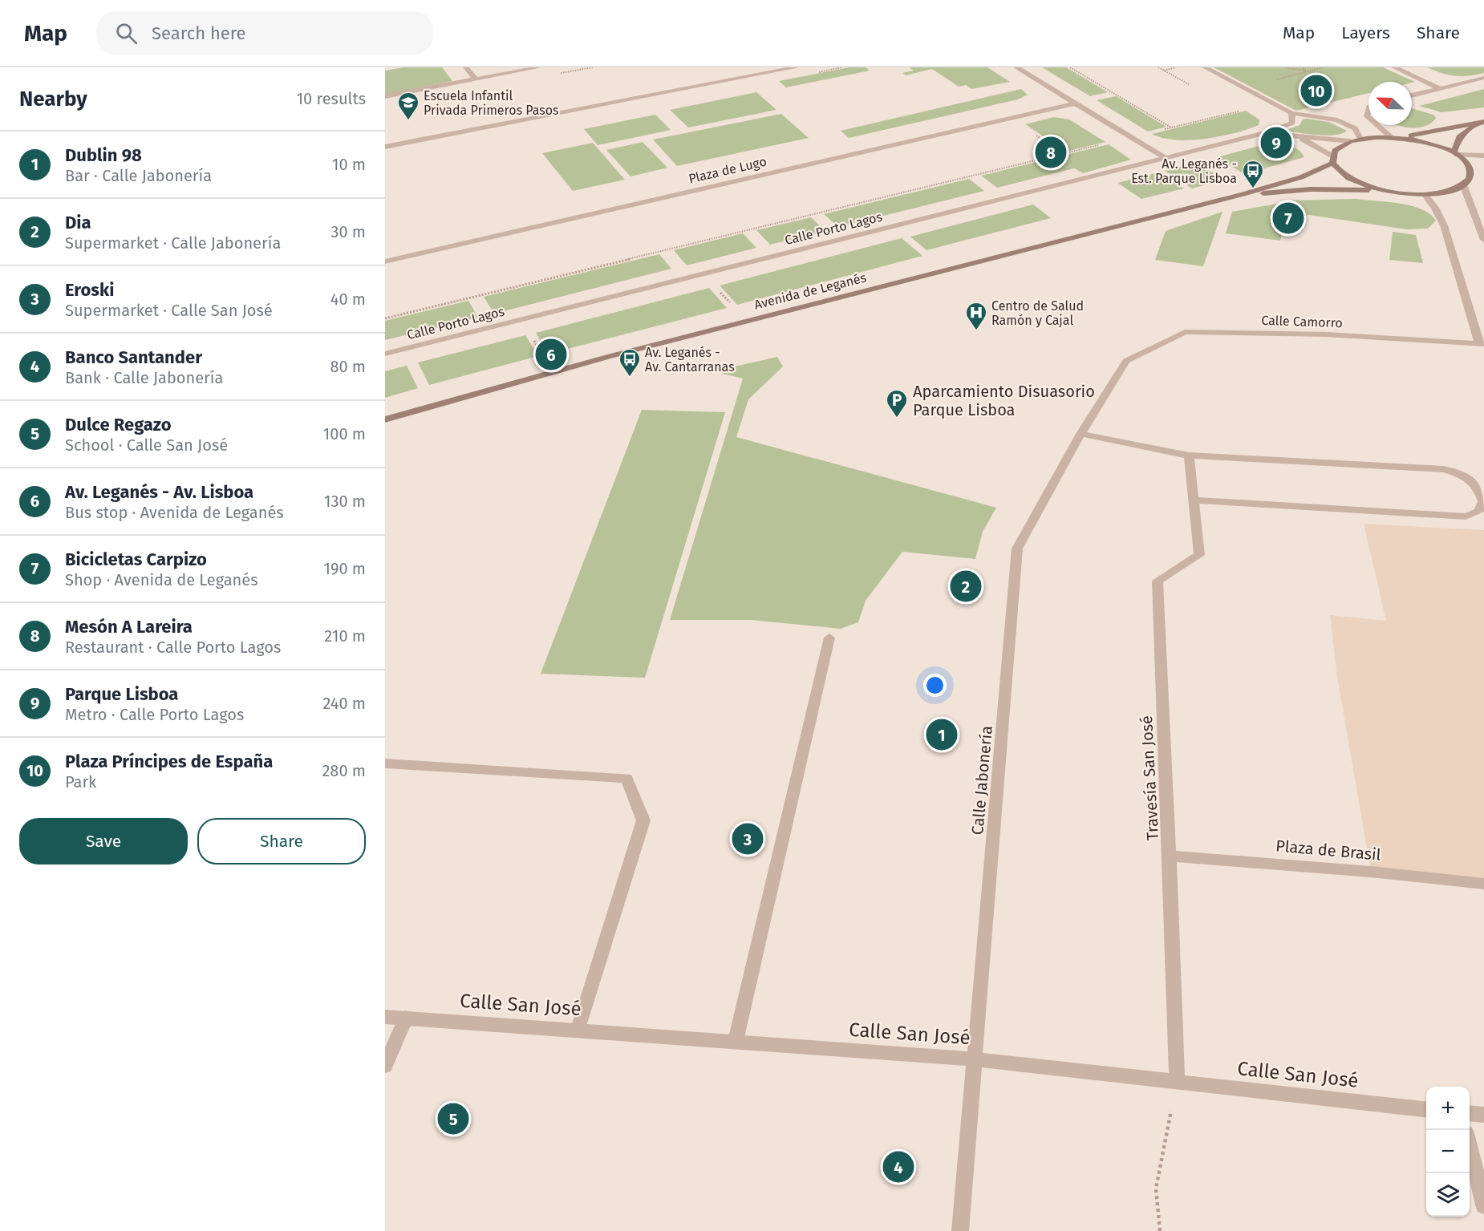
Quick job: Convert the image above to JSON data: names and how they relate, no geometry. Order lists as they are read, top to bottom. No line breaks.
{"streets":{"street":["Plaza de Lugo","Calle Porto Lagos","Avenida de Leganés","Calle Camorro","Travesía San José","Calle Jabonería","Plaza de Brasil","Calle San José"]},"crossings":[["Calle Porto Lagos","Avenida de Leganés"],["Calle Camorro","Calle Jabonería"],["Travesía San José","Plaza de Brasil"],["Travesía San José","Calle San José"],["Calle Jabonería","Calle San José"]],"places":{"school or university":["Escuela Infantil Privada Primeros Pasos"],"bus stop":["Av. Leganés - Est. Parque Lisboa","Av. Leganés - Av. Cantarranas"],"hospital":["Centro de Salud Ramón y Cajal"],"parking":["Aparcamiento Disuasorio Parque Lisboa"]},"north":"top left","page":{"header":"Map","search":"Search here","nav":["Map","Layers","Share"],"heading":["Nearby","10 results"],"pins":["10","9","8","7","6","2","1","3","5","4"],"list":[{"mark":"1","name":"Dublin 98","note":"Bar · Calle Jabonería","value":"10 m"},{"mark":"2","name":"Dia","note":"Supermarket · Calle Jabonería","value":"30 m"},{"mark":"3","name":"Eroski","note":"Supermarket · Calle San José","value":"40 m"},{"mark":"4","name":"Banco Santander","note":"Bank · Calle Jabonería","value":"80 m"},{"mark":"5","name":"Dulce Regazo","note":"School · Calle San José","value":"100 m"},{"mark":"6","name":"Av. Leganés - Av. Lisboa","note":"Bus stop · Avenida de Leganés","value":"130 m"},{"mark":"7","name":"Bicicletas Carpizo","note":"Shop · Avenida de Leganés","value":"190 m"},{"mark":"8","name":"Mesón A Lareira","note":"Restaurant · Calle Porto Lagos","value":"210 m"},{"mark":"9","name":"Parque Lisboa","note":"Metro · Calle Porto Lagos","value":"240 m"},{"mark":"10","name":"Plaza Príncipes de España","note":"Park","value":"280 m"}],"buttons":["Save","Share"],"map_buttons":["+","−"]}}
